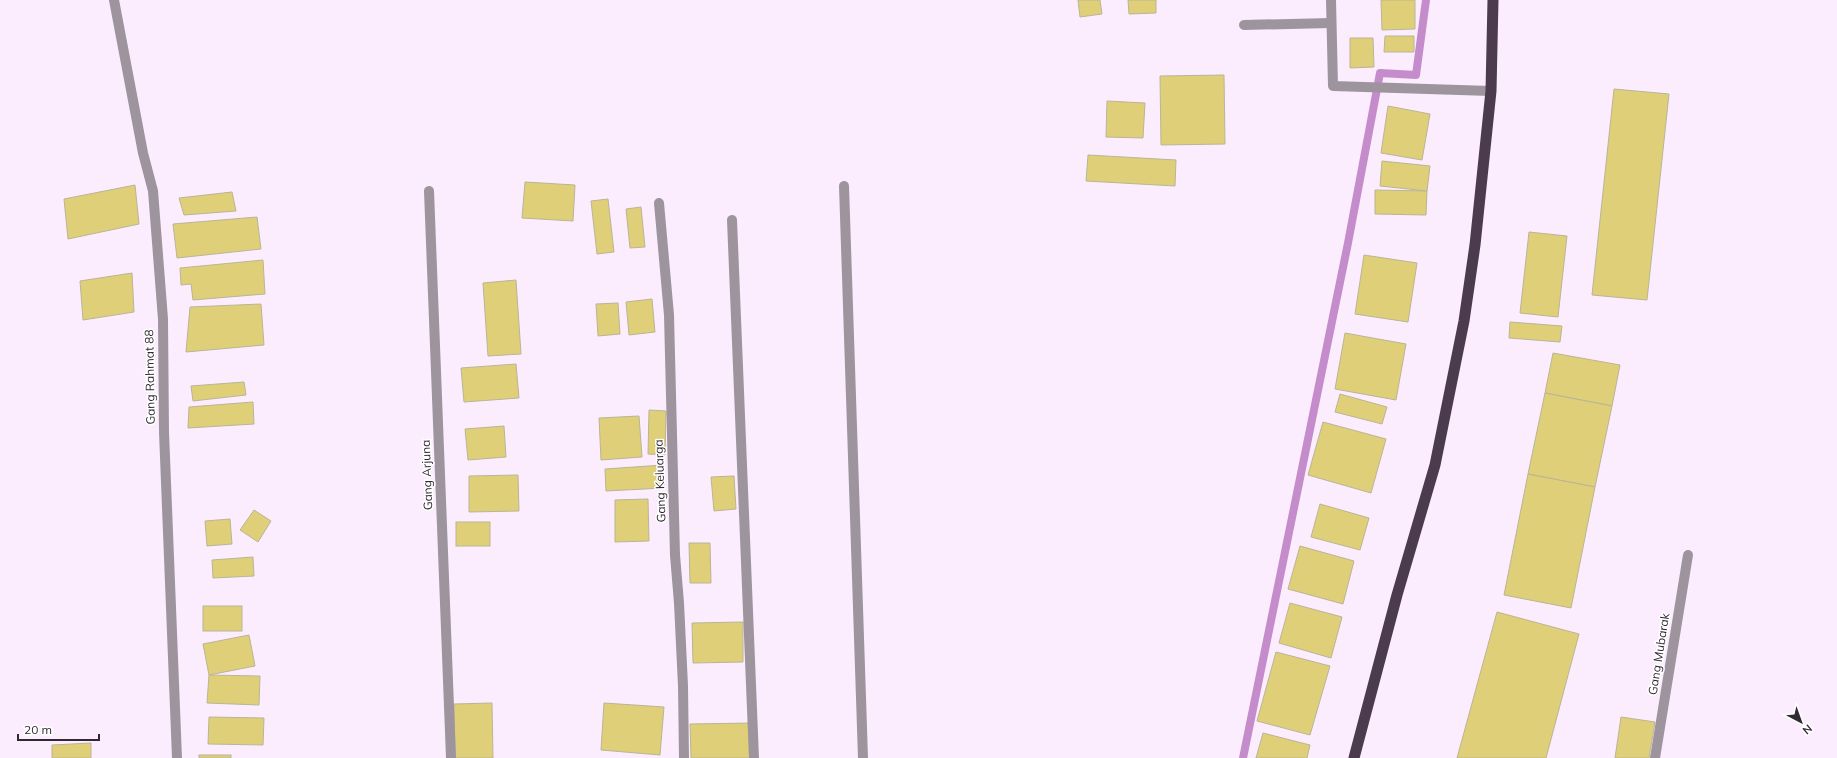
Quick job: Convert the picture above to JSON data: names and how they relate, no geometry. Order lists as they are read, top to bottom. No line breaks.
{"streets":{"street":["Gang Rahmat 88","Gang Arjuna","Gang Keluarga","Gang Mubarak"]},"scale_bar":"20 m","north":"bottom right"}
